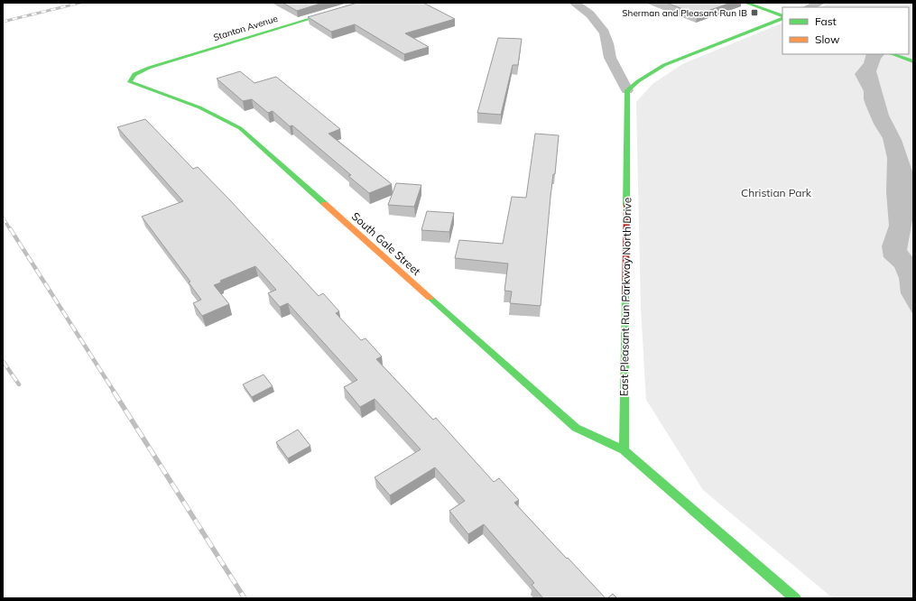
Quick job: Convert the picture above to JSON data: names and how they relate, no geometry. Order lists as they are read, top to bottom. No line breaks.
{"streets":{"street":["Stanton Avenue","South Gale Street","East Pleasant Run Parkway North Drive"]},"crossings":[["Stanton Avenue","South Gale Street"],["South Gale Street","East Pleasant Run Parkway North Drive"]],"parks":["Christian Park"],"places":{"transit":["Sherman and Pleasant Run IB"]},"legend":["Fast","Slow"]}
